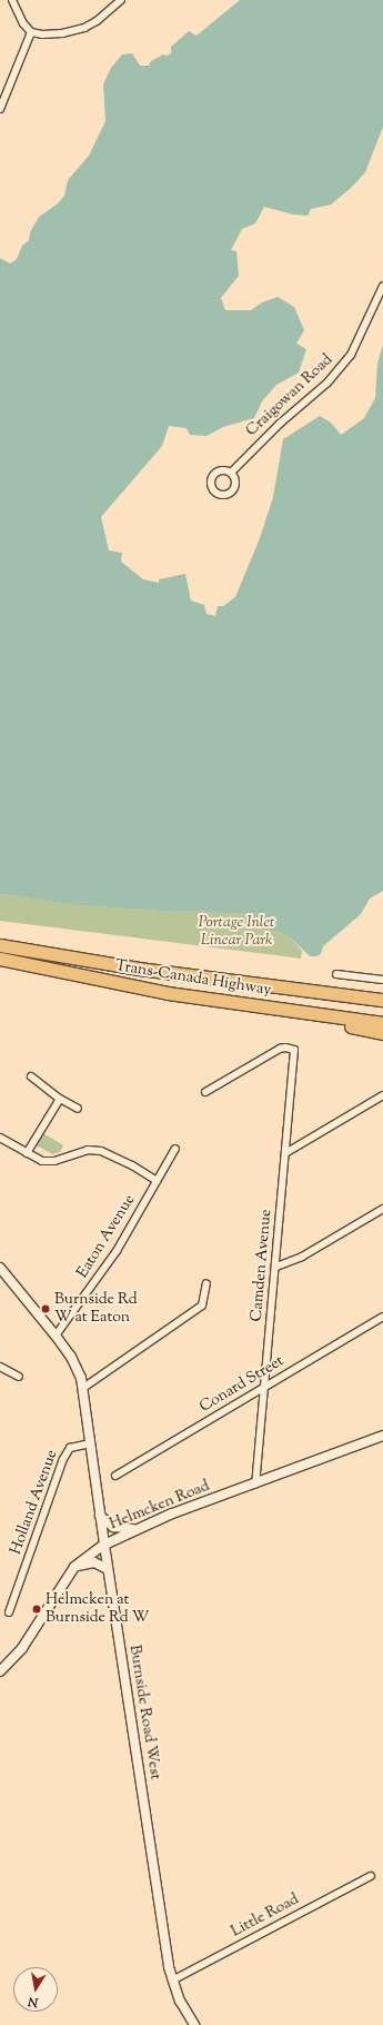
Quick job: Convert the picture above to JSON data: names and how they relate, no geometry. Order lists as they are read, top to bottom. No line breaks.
{"streets":{"highway":["Trans-Canada Highway"],"street":["Craigowan Road","Eaton Avenue","Camden Avenue","Conard Street","Holland Avenue","Helmcken Road","Burnside Road West","Little Road"]},"crossings":[["Eaton Avenue","Burnside Road West"],["Camden Avenue","Conard Street"],["Camden Avenue","Helmcken Road"],["Holland Avenue","Burnside Road West"],["Helmcken Road","Burnside Road West"],["Burnside Road West","Little Road"]],"parks":["Portage Inlet Linear Park"],"places":["Burnside Rd W at Eaton","Helmcken at Burnside Rd W"],"north":"bottom"}
